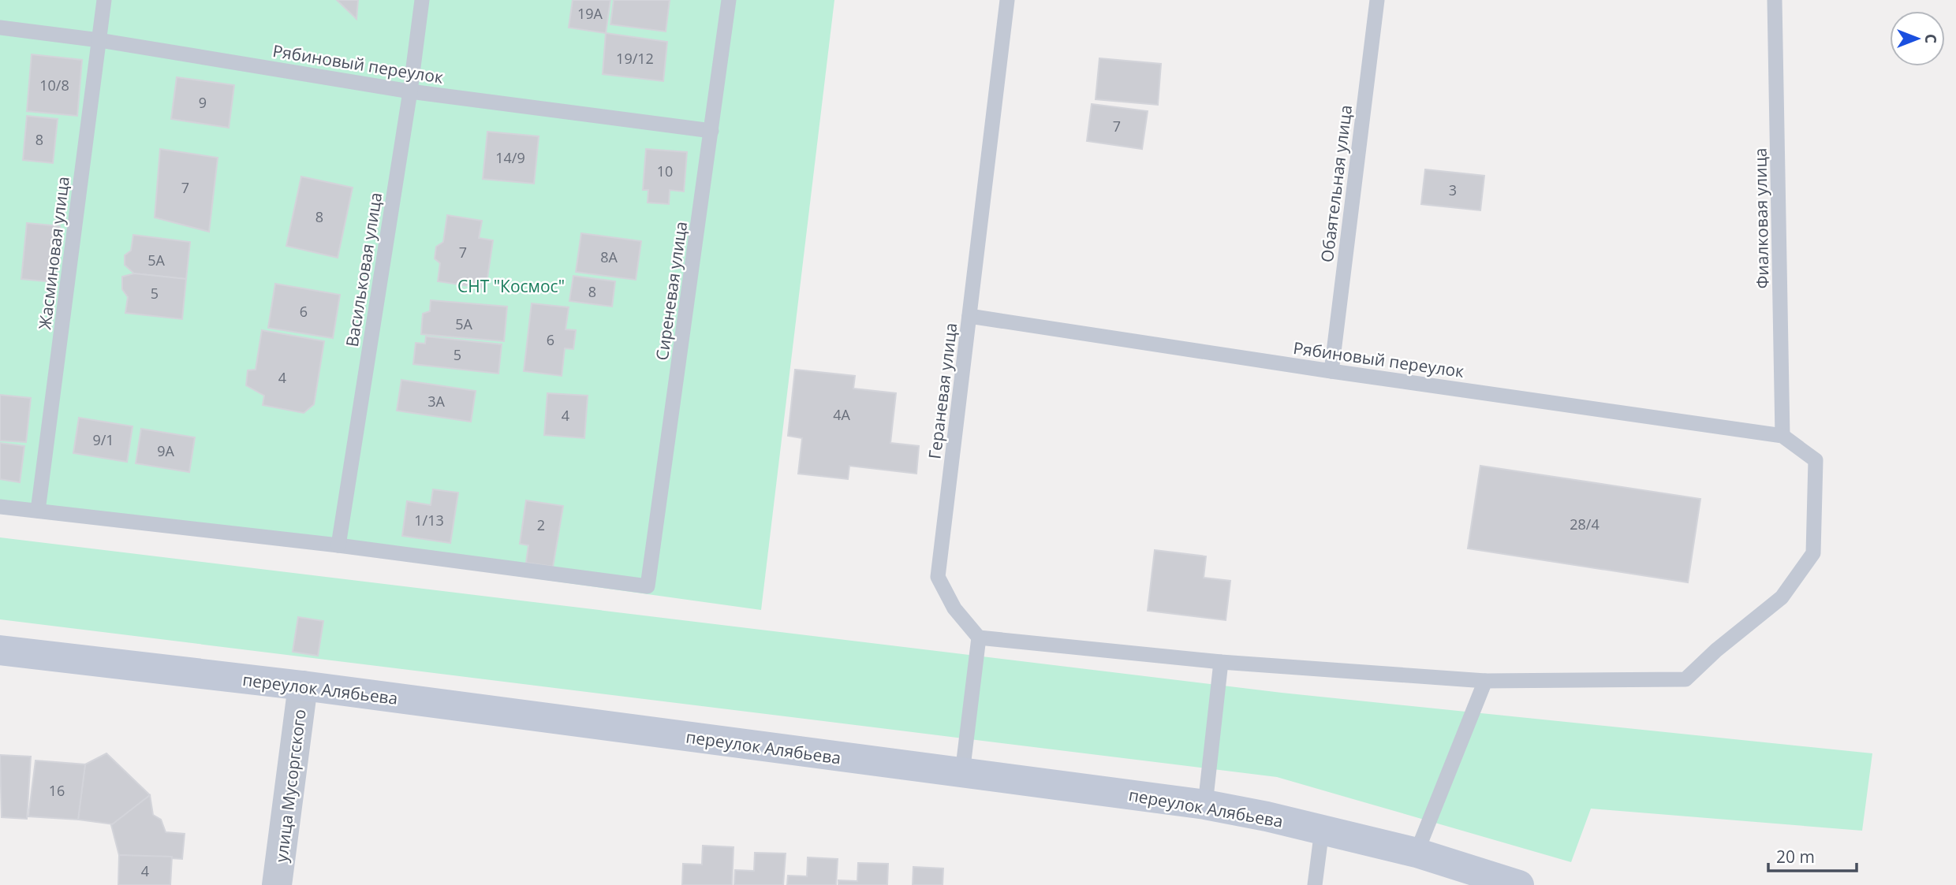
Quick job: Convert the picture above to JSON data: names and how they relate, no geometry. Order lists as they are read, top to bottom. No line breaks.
{"streets":{"main road":["переулок Алябьева"],"street":["улица Мусоргского"],"lane":["Рябиновый переулок","Обаятельная улица","Фиалковая улица","Жасминовая улица","Васильковая улица","Сиреневая улица","Гераневая улица"]},"crossings":[["Рябиновый переулок","Обаятельная улица"],["Рябиновый переулок","Фиалковая улица"],["Рябиновый переулок","Жасминовая улица"],["Рябиновый переулок","Васильковая улица"],["Рябиновый переулок","Сиреневая улица"],["Рябиновый переулок","Гераневая улица"],["Васильковая улица","Сиреневая улица"],["переулок Алябьева","улица Мусоргского"]],"parks":["СНТ \"Космос\""],"house_numbers":["19А","19/12","10/8","9","7","8","14/9","10","7","3","8","7","8А","5А","8","5","6","5А","6","5","4","3А","4А","4","9/1","9А","1/13","28/4","2","16","4"],"scale_bar":"20 m","north":"right"}
